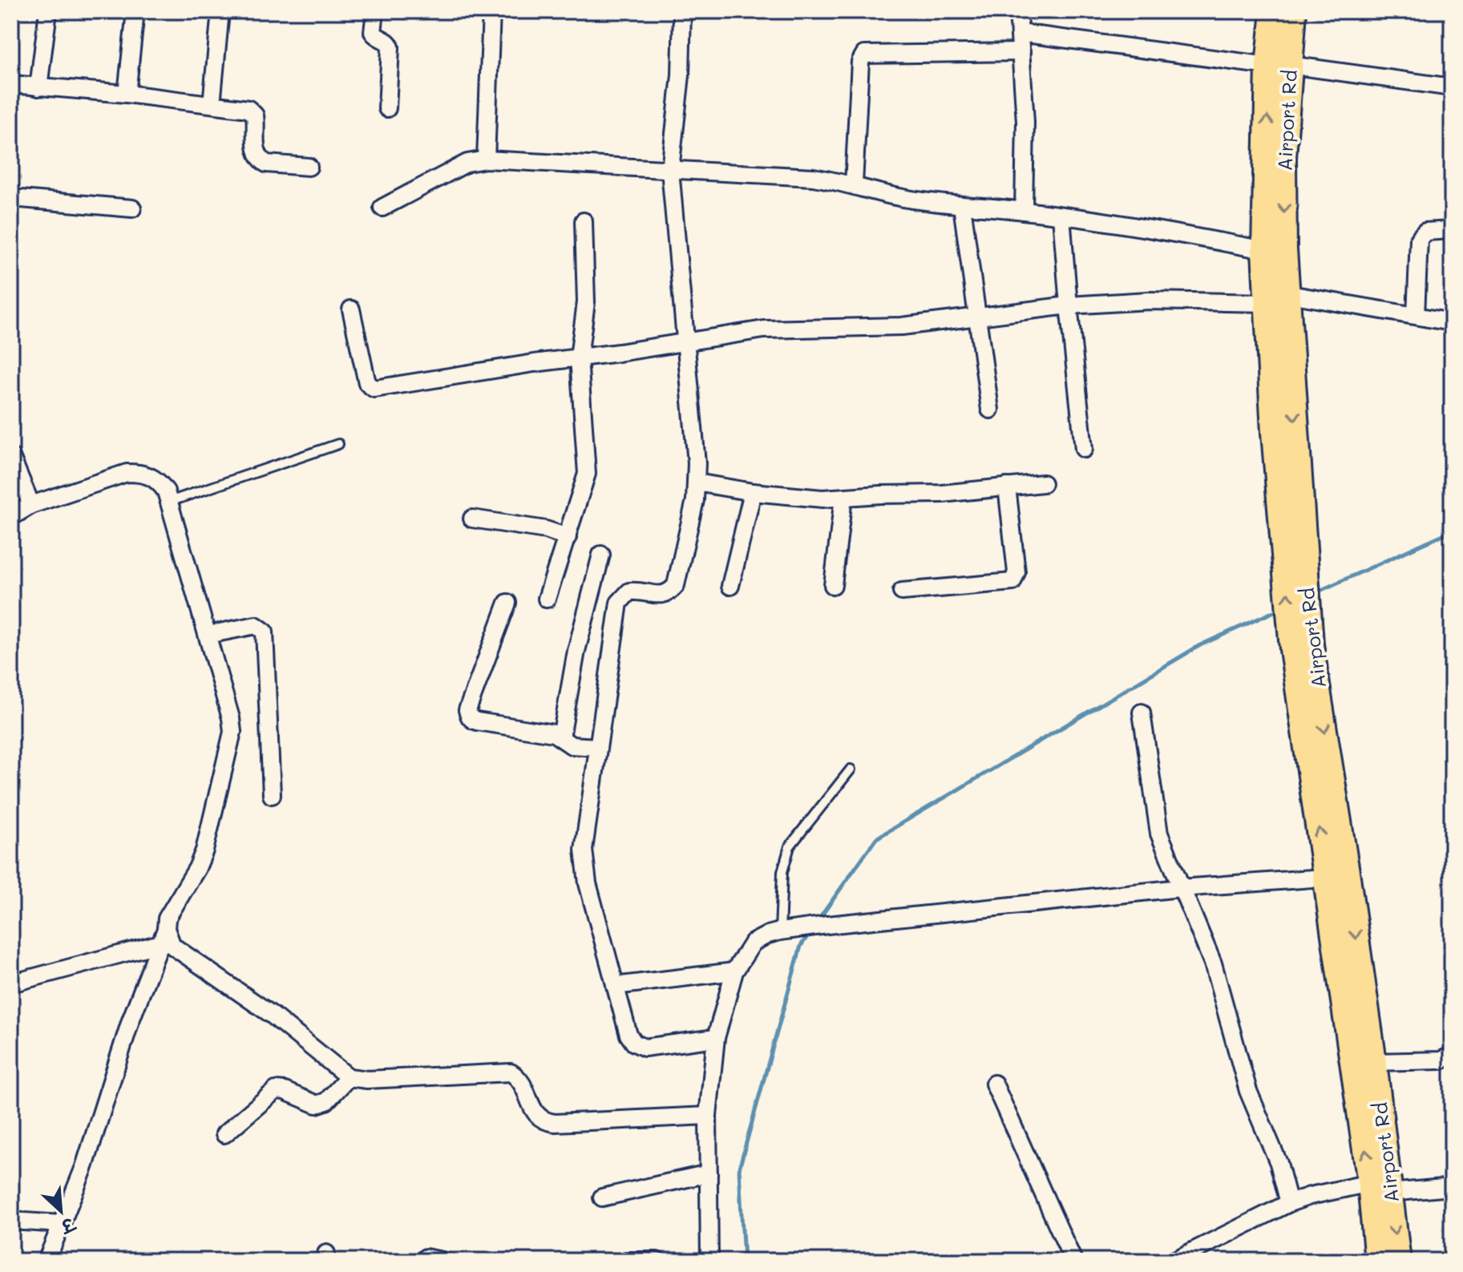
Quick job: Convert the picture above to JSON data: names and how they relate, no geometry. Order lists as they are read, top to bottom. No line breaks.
{"streets":{"main road":["Airport Rd"]},"north":"bottom right"}
